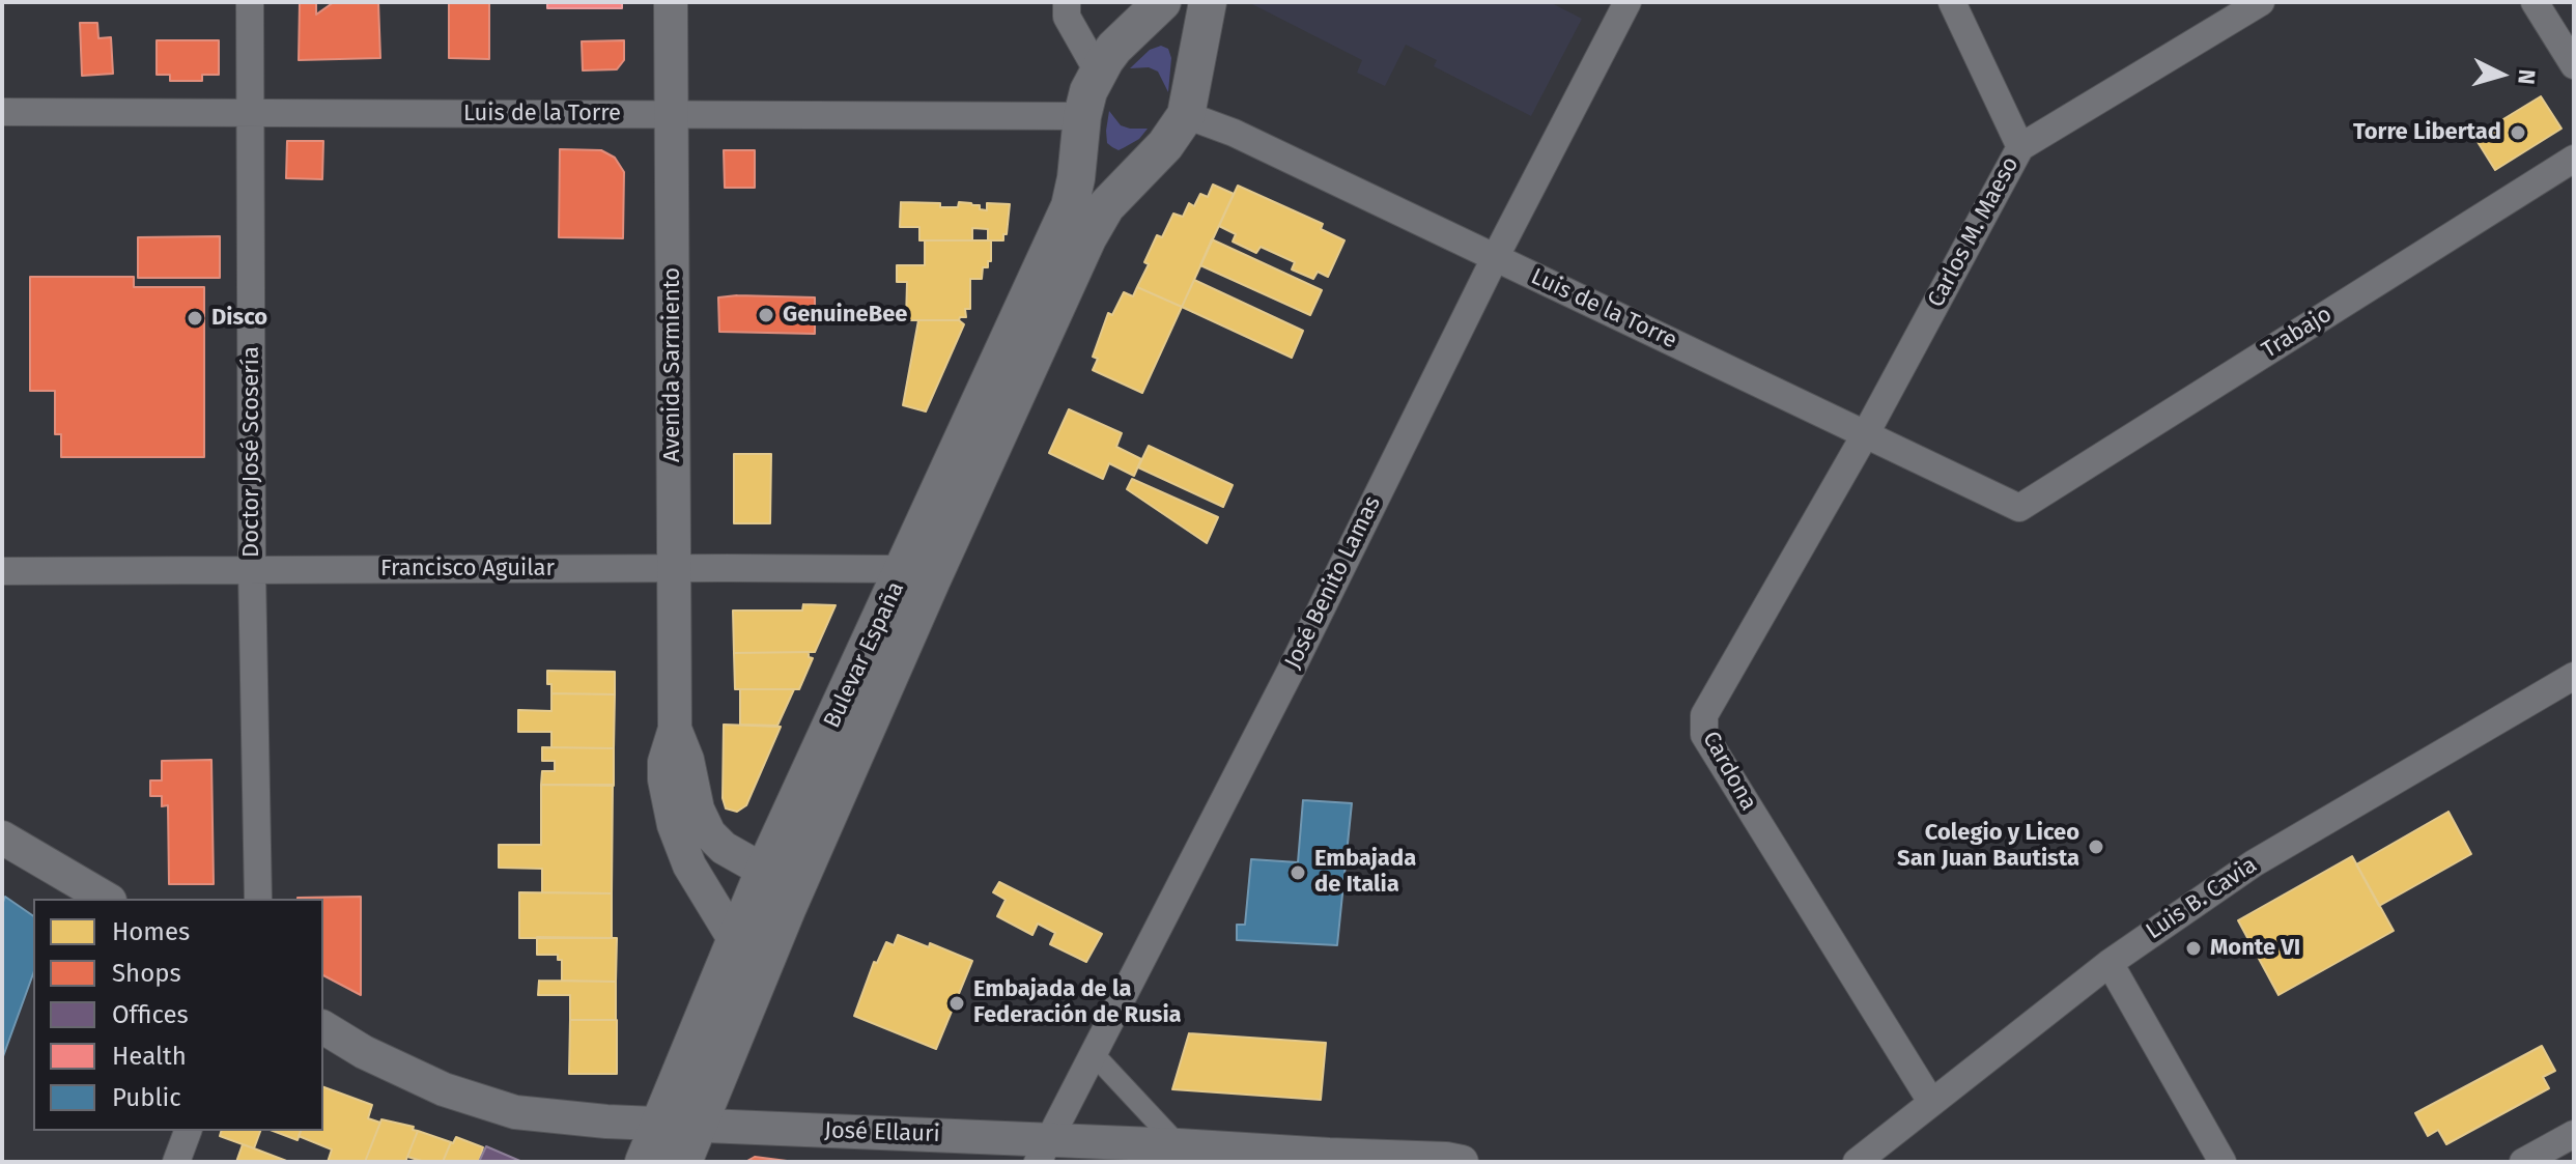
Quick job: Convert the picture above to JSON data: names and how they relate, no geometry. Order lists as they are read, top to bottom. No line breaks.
{"streets":{"main road":["Bulevar España"],"street":["Luis de la Torre","Carlos M. Maeso","Trabajo","Avenida Sarmiento","Doctor José Scosería","Francisco Aguilar","José Benito Lamas","Cardona","Luis B. Cavia","José Ellauri"]},"crossings":[["Luis de la Torre","Carlos M. Maeso"],["Luis de la Torre","Trabajo"],["Luis de la Torre","Avenida Sarmiento"],["Luis de la Torre","Doctor José Scosería"],["Luis de la Torre","José Benito Lamas"],["Luis de la Torre","Bulevar España"],["Luis de la Torre","Cardona"],["Carlos M. Maeso","Cardona"],["Avenida Sarmiento","Francisco Aguilar"],["Avenida Sarmiento","Bulevar España"],["Doctor José Scosería","Francisco Aguilar"],["Francisco Aguilar","Bulevar España"],["José Benito Lamas","José Ellauri"],["Bulevar España","José Ellauri"],["Cardona","Luis B. Cavia"]],"places":["Torre Libertad","GenuineBee","Disco","Colegio y Liceo San Juan Bautista","Embajada de Italia","Monte VI","Embajada de la Federación de Rusia"],"legend":["Homes","Shops","Offices","Health","Public"],"north":"right"}
